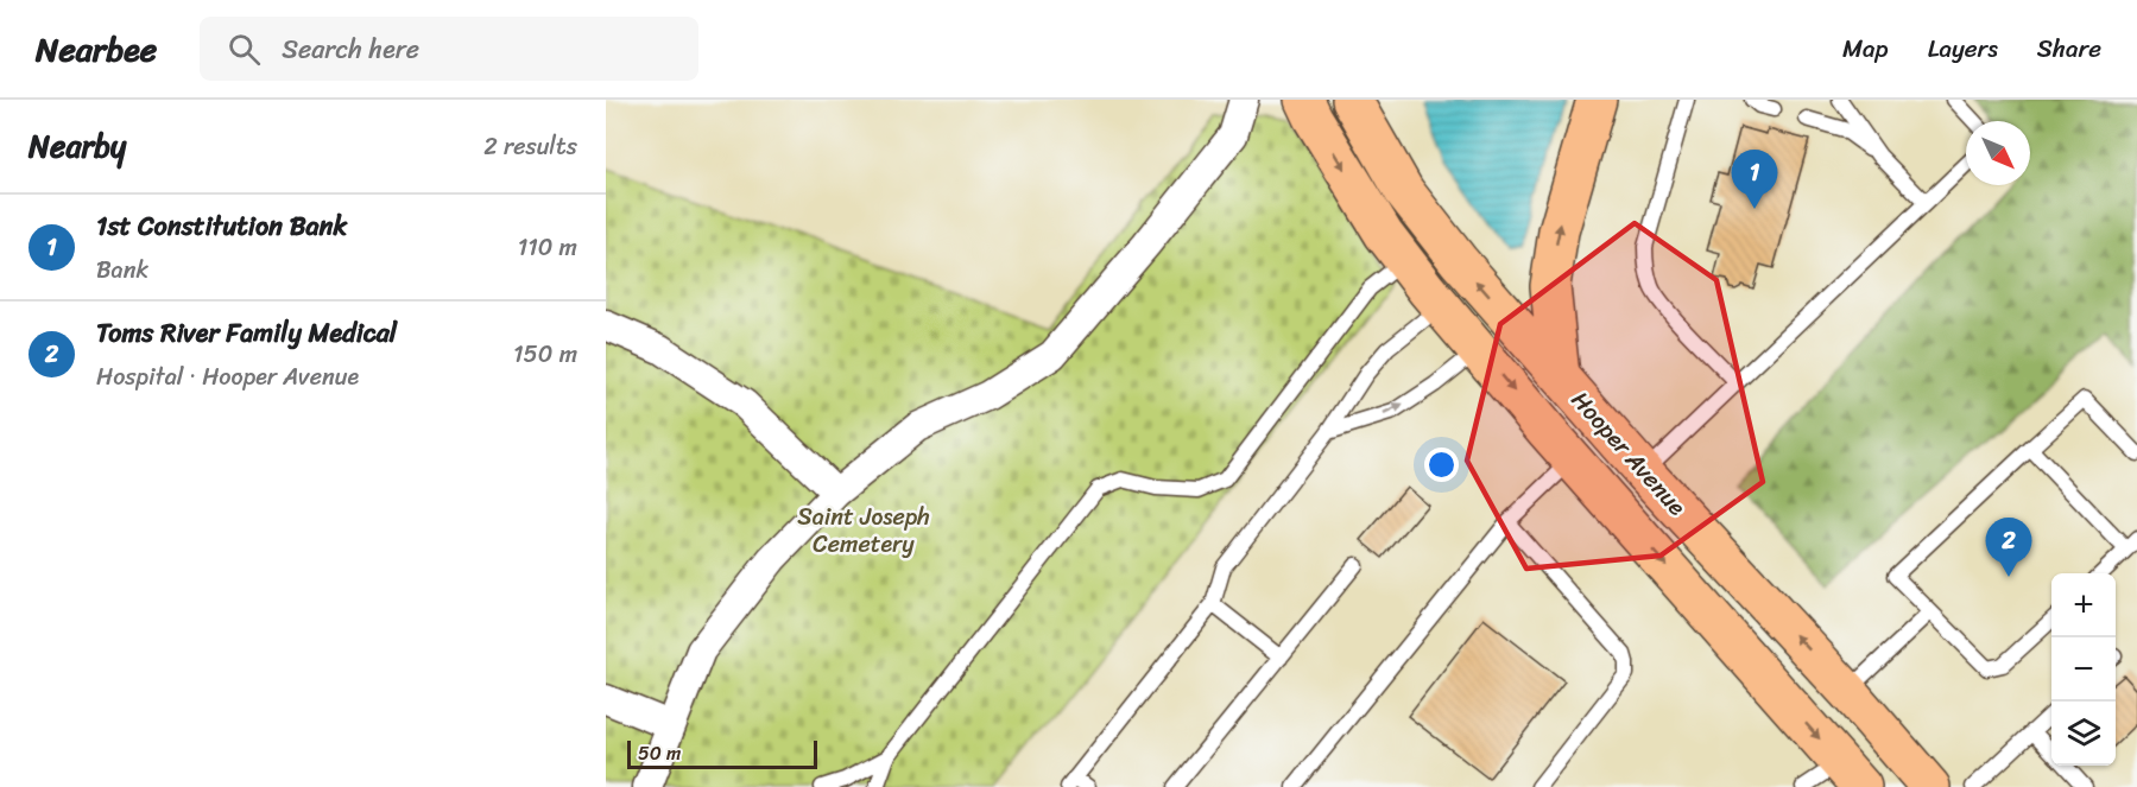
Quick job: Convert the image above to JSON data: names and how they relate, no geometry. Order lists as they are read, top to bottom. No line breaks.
{"streets":{"main road":["Hooper Avenue"]},"parks":["Saint Joseph Cemetery"],"scale_bar":"50 m","north":"bottom right","page":{"header":"Nearbee","search":"Search here","nav":["Map","Layers","Share"],"heading":["Nearby","2 results"],"pins":["1","2"],"list":[{"mark":"1","name":"1st Constitution Bank","note":"Bank","value":"110 m"},{"mark":"2","name":"Toms River Family Medical","note":"Hospital · Hooper Avenue","value":"150 m"}],"map_buttons":["+","−"],"scale":"50 m"}}
